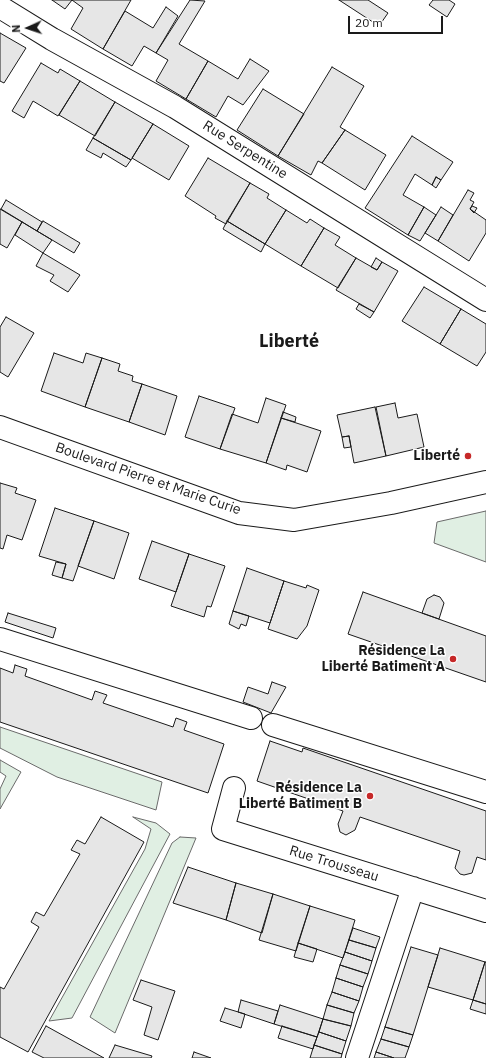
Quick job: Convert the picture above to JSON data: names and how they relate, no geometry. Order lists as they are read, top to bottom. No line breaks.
{"streets":{"street":["Rue Serpentine","Boulevard Pierre et Marie Curie","Rue Trousseau"]},"districts":["Liberté"],"places":["Liberté","Résidence La Liberté Batiment A","Résidence La Liberté Batiment B"],"scale_bar":"20 m","north":"left"}
